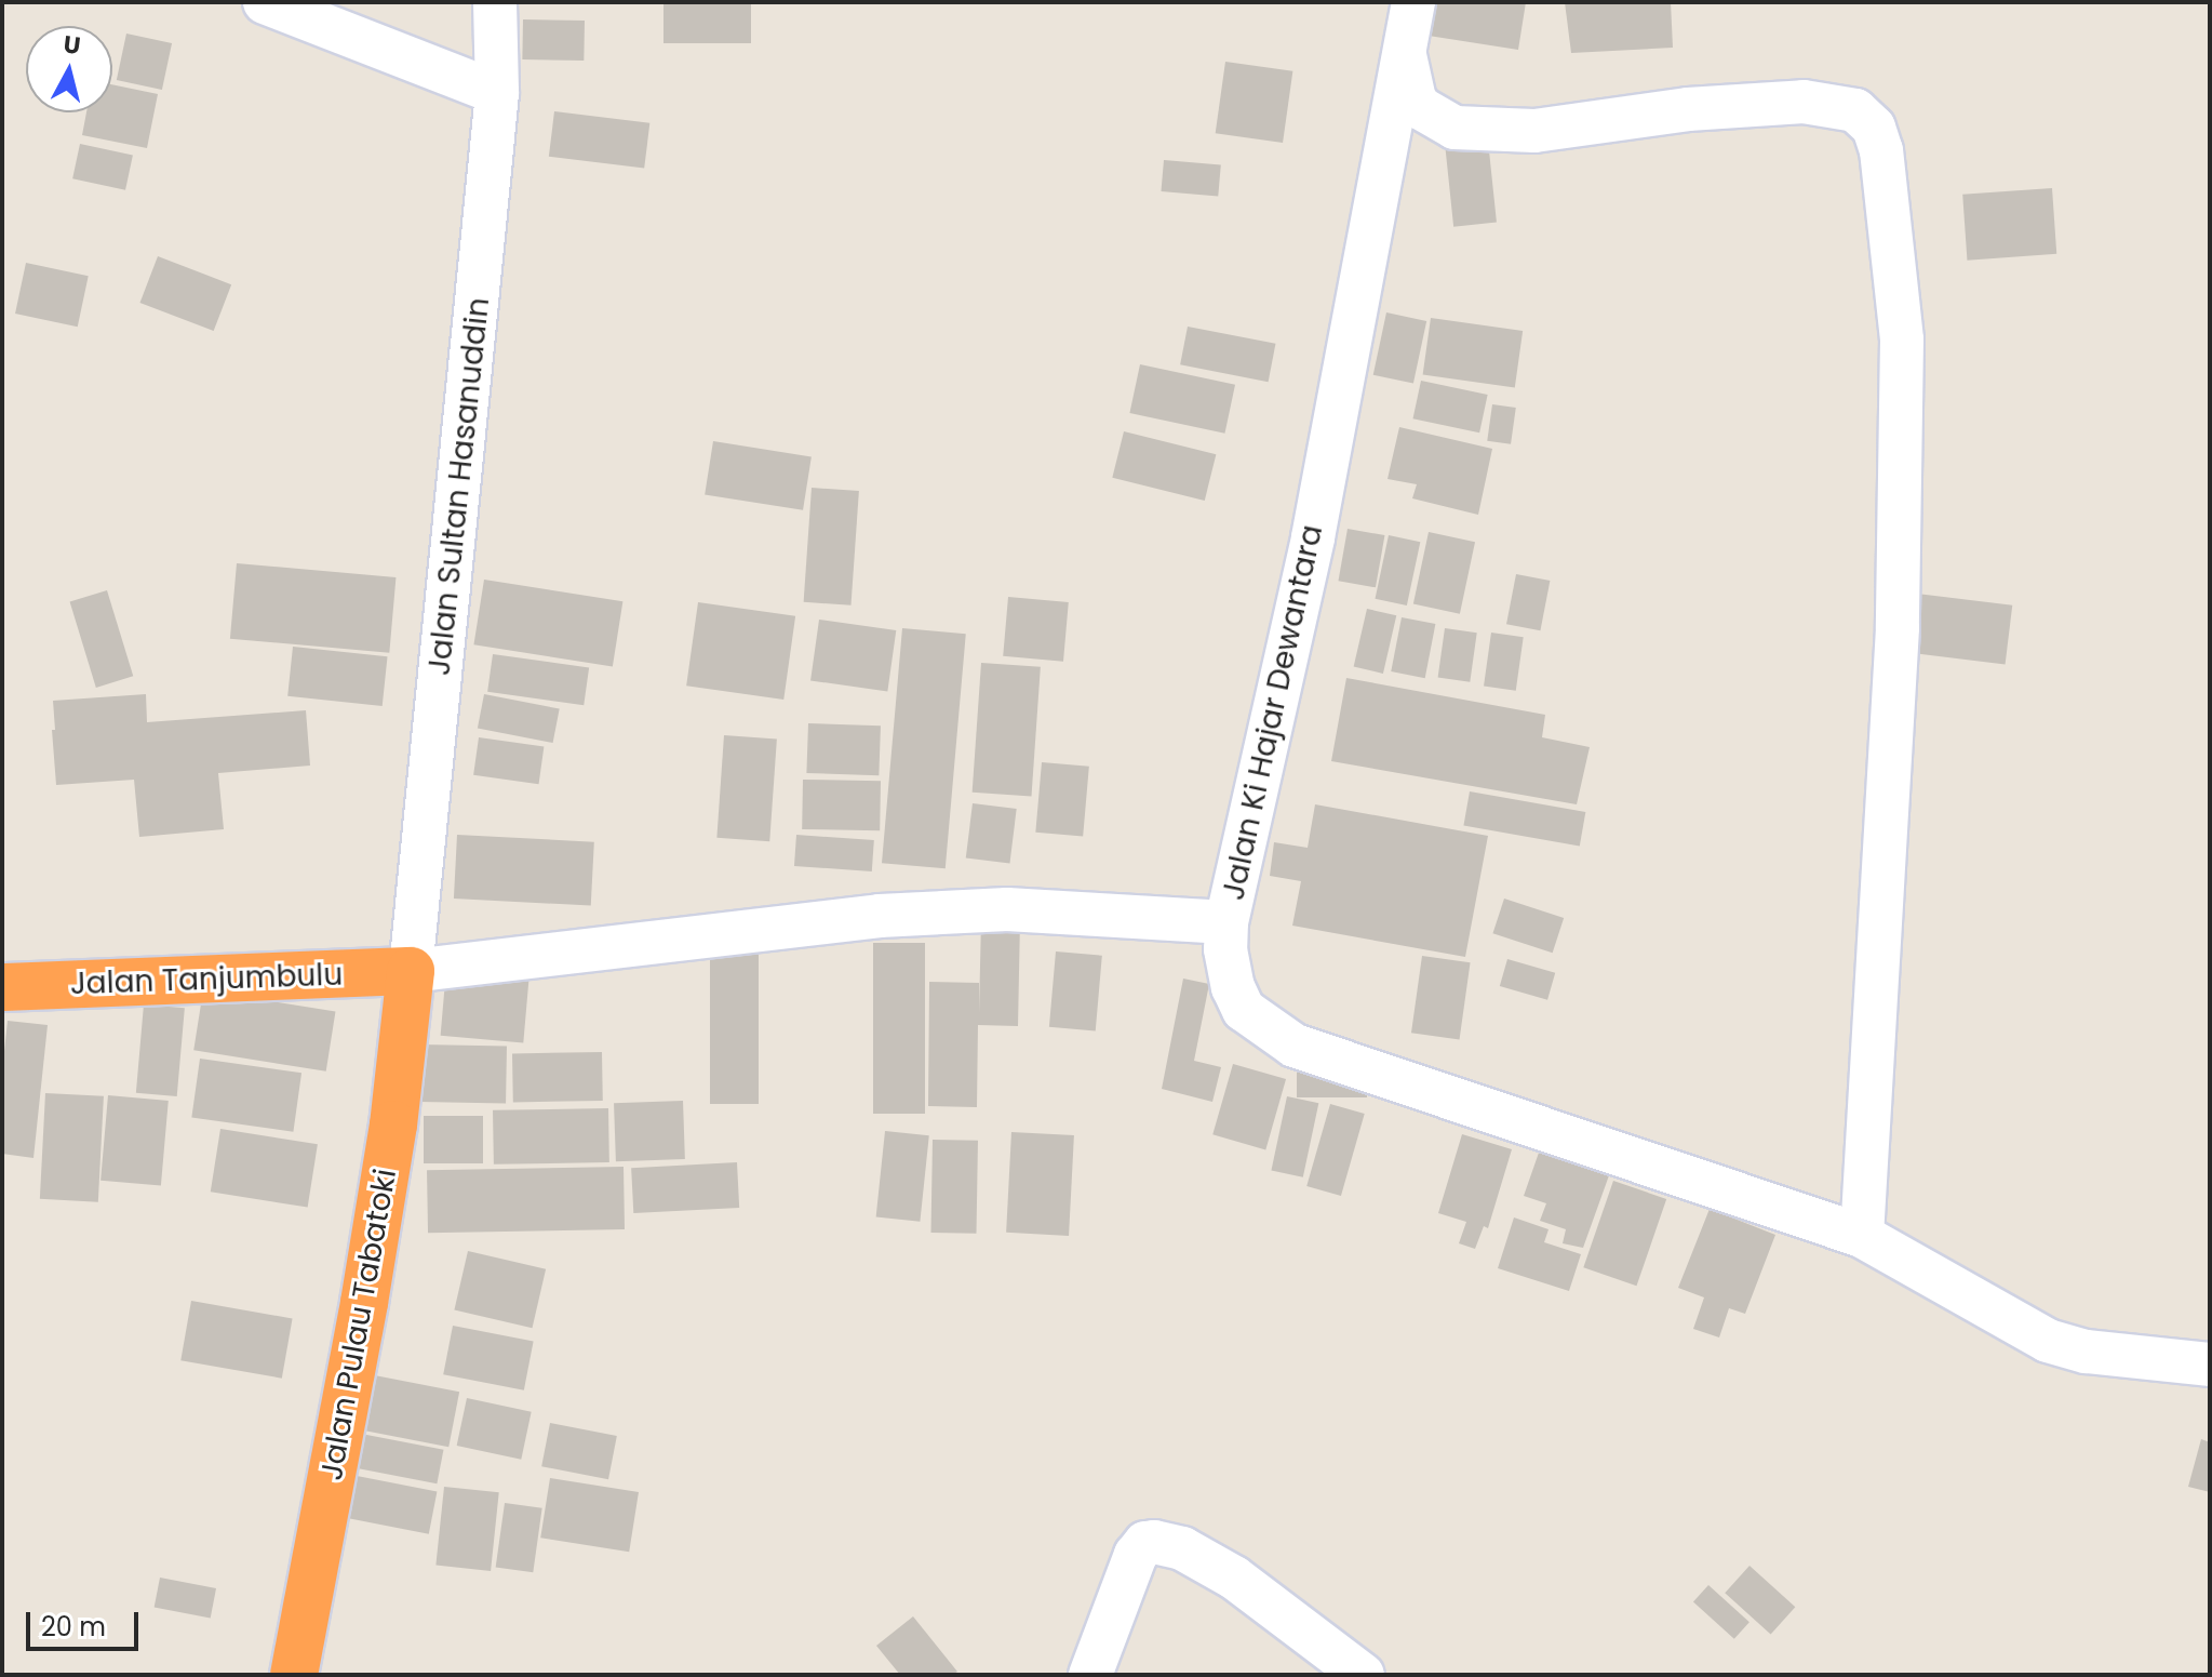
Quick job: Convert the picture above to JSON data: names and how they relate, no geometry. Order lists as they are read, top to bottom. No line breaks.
{"streets":{"highway":["Jalan Tanjumbulu","Jalan Pulau Tabatoki"],"street":["Jalan Sultan Hasanuddin","Jalan Ki Hajar Dewantara"]},"crossings":[["Jalan Sultan Hasanuddin","Jalan Ki Hajar Dewantara"],["Jalan Sultan Hasanuddin","Jalan Tanjumbulu"],["Jalan Sultan Hasanuddin","Jalan Pulau Tabatoki"],["Jalan Ki Hajar Dewantara","Jalan Tanjumbulu"],["Jalan Ki Hajar Dewantara","Jalan Pulau Tabatoki"],["Jalan Tanjumbulu","Jalan Pulau Tabatoki"]],"scale_bar":"20 m","north":"top"}
